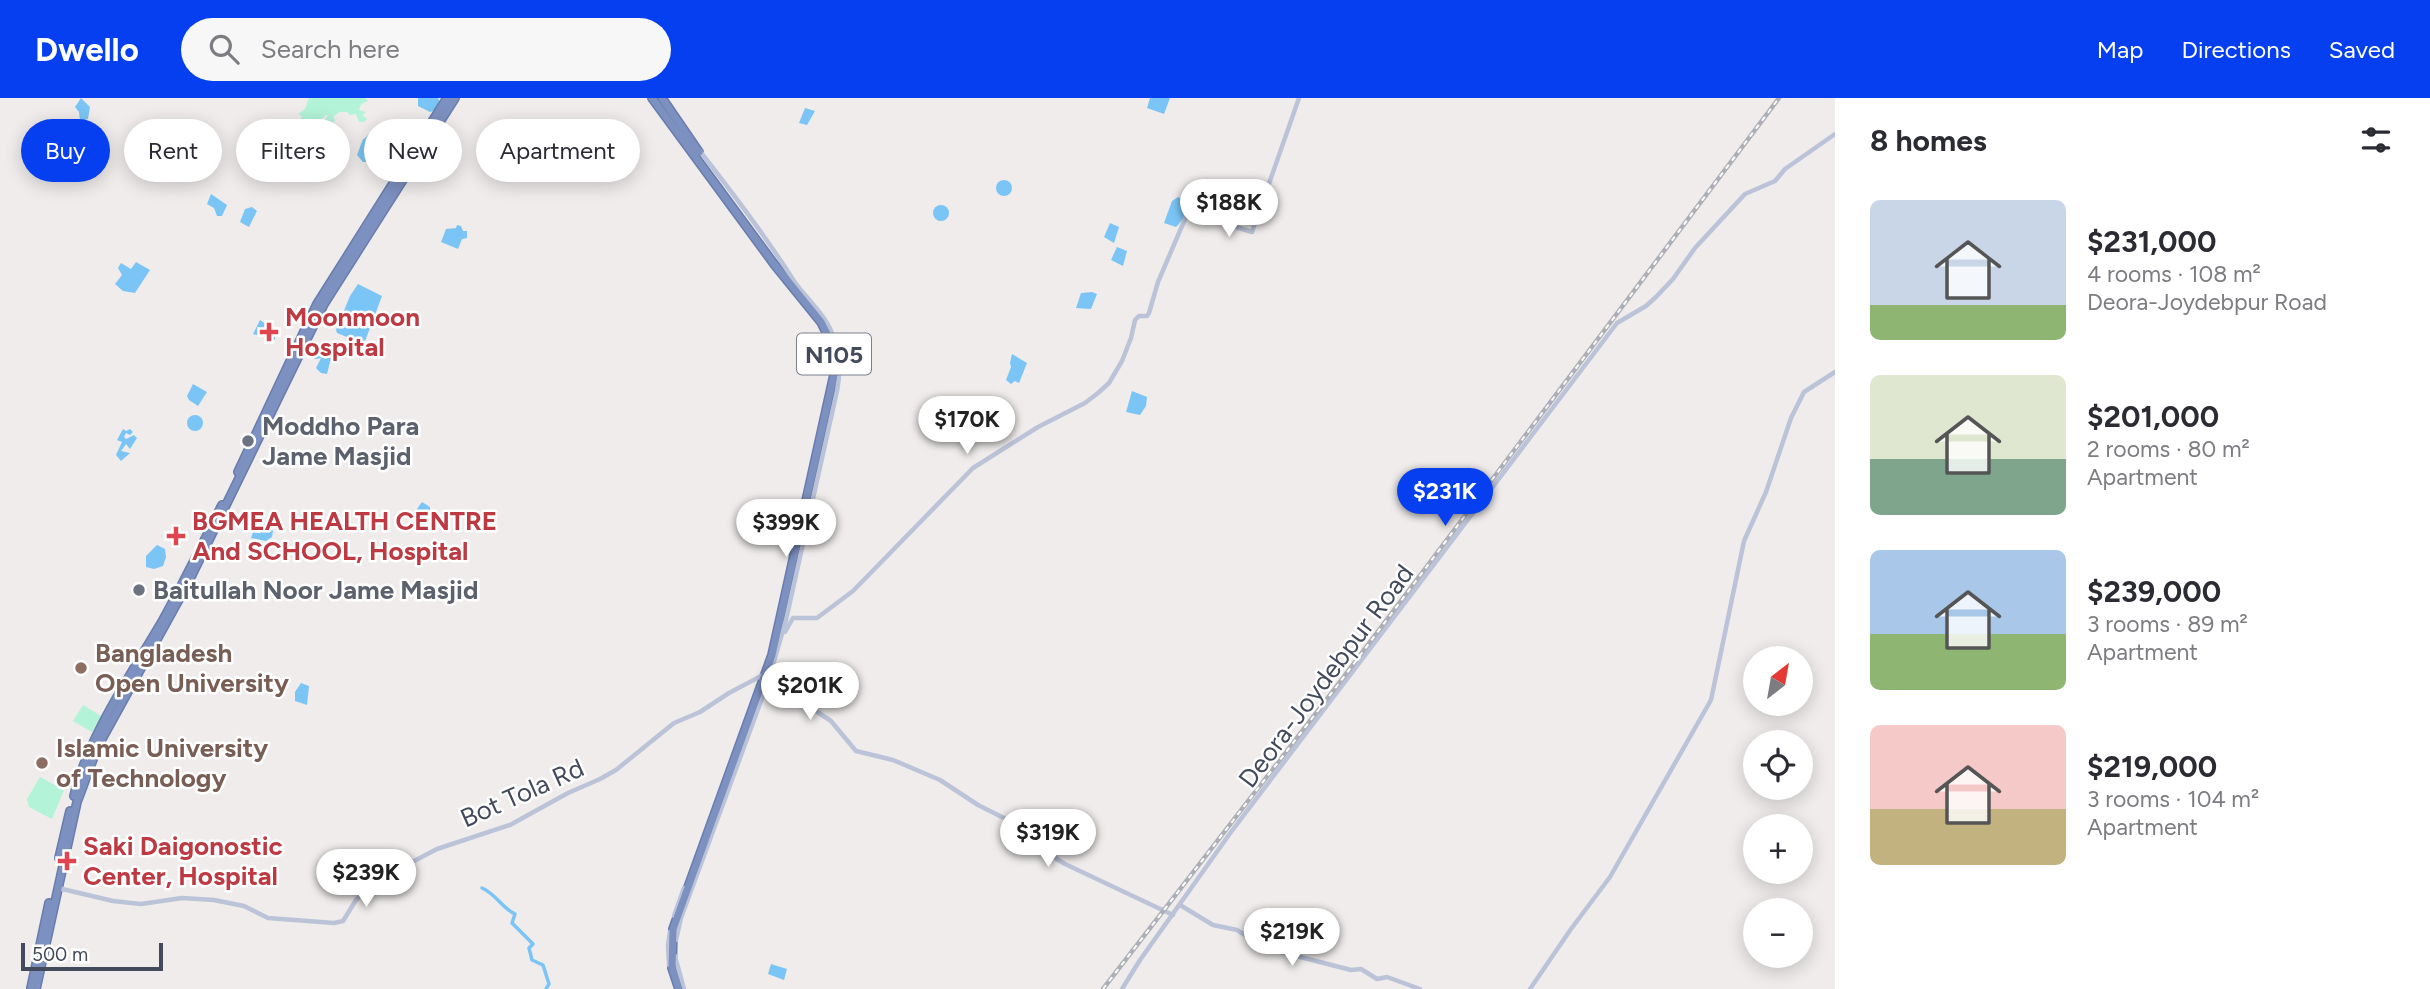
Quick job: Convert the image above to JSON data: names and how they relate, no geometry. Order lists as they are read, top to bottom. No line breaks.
{"streets":{"highway":["N105"],"main road":["Deora-Joydebpur Road","Bot Tola Rd"]},"places":{"health":["Moonmoon Hospital","BGMEA HEALTH CENTRE And SCHOOL, Hospital","Saki Daigonostic Center, Hospital"],"other":["Moddho Para Jame Masjid","Baitullah Noor Jame Masjid","Bangladesh Open University","Islamic University of Technology"]},"scale_bar":"500 m","north":"top right","page":{"header":"Dwello","search":"Search here","nav":["Map","Directions","Saved"],"heading":"8 homes","chip":["Buy","Rent","Filters","New","Apartment"],"price":["$188K","$170K","$231K","$399K","$201K","$319K","$239K","$219K"],"list":[{"name":"$231,000","note":"4 rooms · 108 m² · Deora-Joydebpur Road"},{"name":"$201,000","note":"2 rooms · 80 m² · Apartment"},{"name":"$239,000","note":"3 rooms · 89 m² · Apartment"},{"name":"$219,000","note":"3 rooms · 104 m² · Apartment"}],"map_buttons":["+","−"],"scale":"500 m"}}
